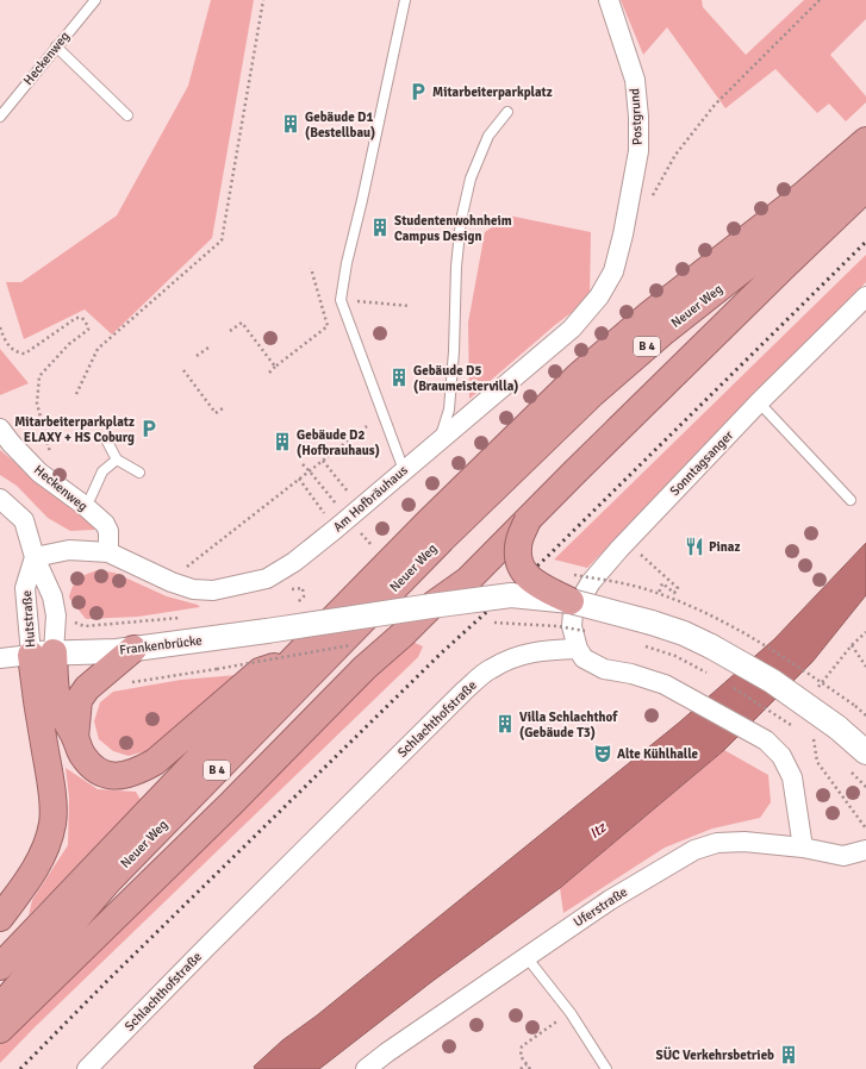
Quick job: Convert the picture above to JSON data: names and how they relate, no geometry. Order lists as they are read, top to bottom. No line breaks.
{"streets":{"highway":["Neuer Weg","B 4"],"street":["Heckenweg","Postgrund","Sonntagsanger","Am Hofbräuhaus","Hutstraße","Frankenbrücke","Schlachthofstraße","Uferstraße"]},"crossings":[["Heckenweg","Am Hofbräuhaus"],["Postgrund","Am Hofbräuhaus"],["Sonntagsanger","Schlachthofstraße"],["Am Hofbräuhaus","Hutstraße"],["Hutstraße","Frankenbrücke"]],"water":["Itz"],"places":{"parking":["Mitarbeiterparkplatz","Mitarbeiterparkplatz ELAXY + HS Coburg"],"building":["Gebäude D1 (Bestellbau)","Studentenwohnheim Campus Design","Gebäude D5 (Braumeistervilla)","Gebäude D2 (Hofbrauhaus)","Villa Schlachthof (Gebäude T3)","SÜC Verkehrsbetrieb"],"restaurant":["Pinaz"],"theatre":["Alte Kühlhalle"]}}
